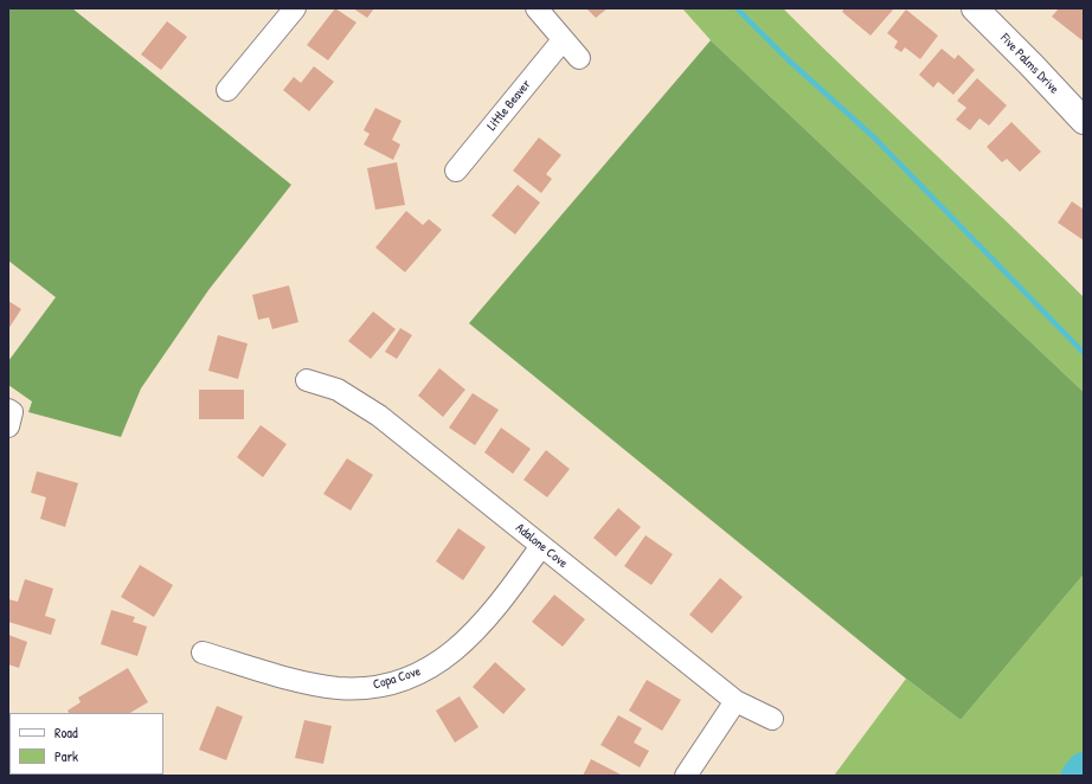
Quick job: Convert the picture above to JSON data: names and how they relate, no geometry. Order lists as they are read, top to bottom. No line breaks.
{"streets":{"street":["Five Palms Drive","Little Beaver","Adalone Cove","Copa Cove"]},"crossings":[["Adalone Cove","Copa Cove"]],"legend":["Road","Park"]}
